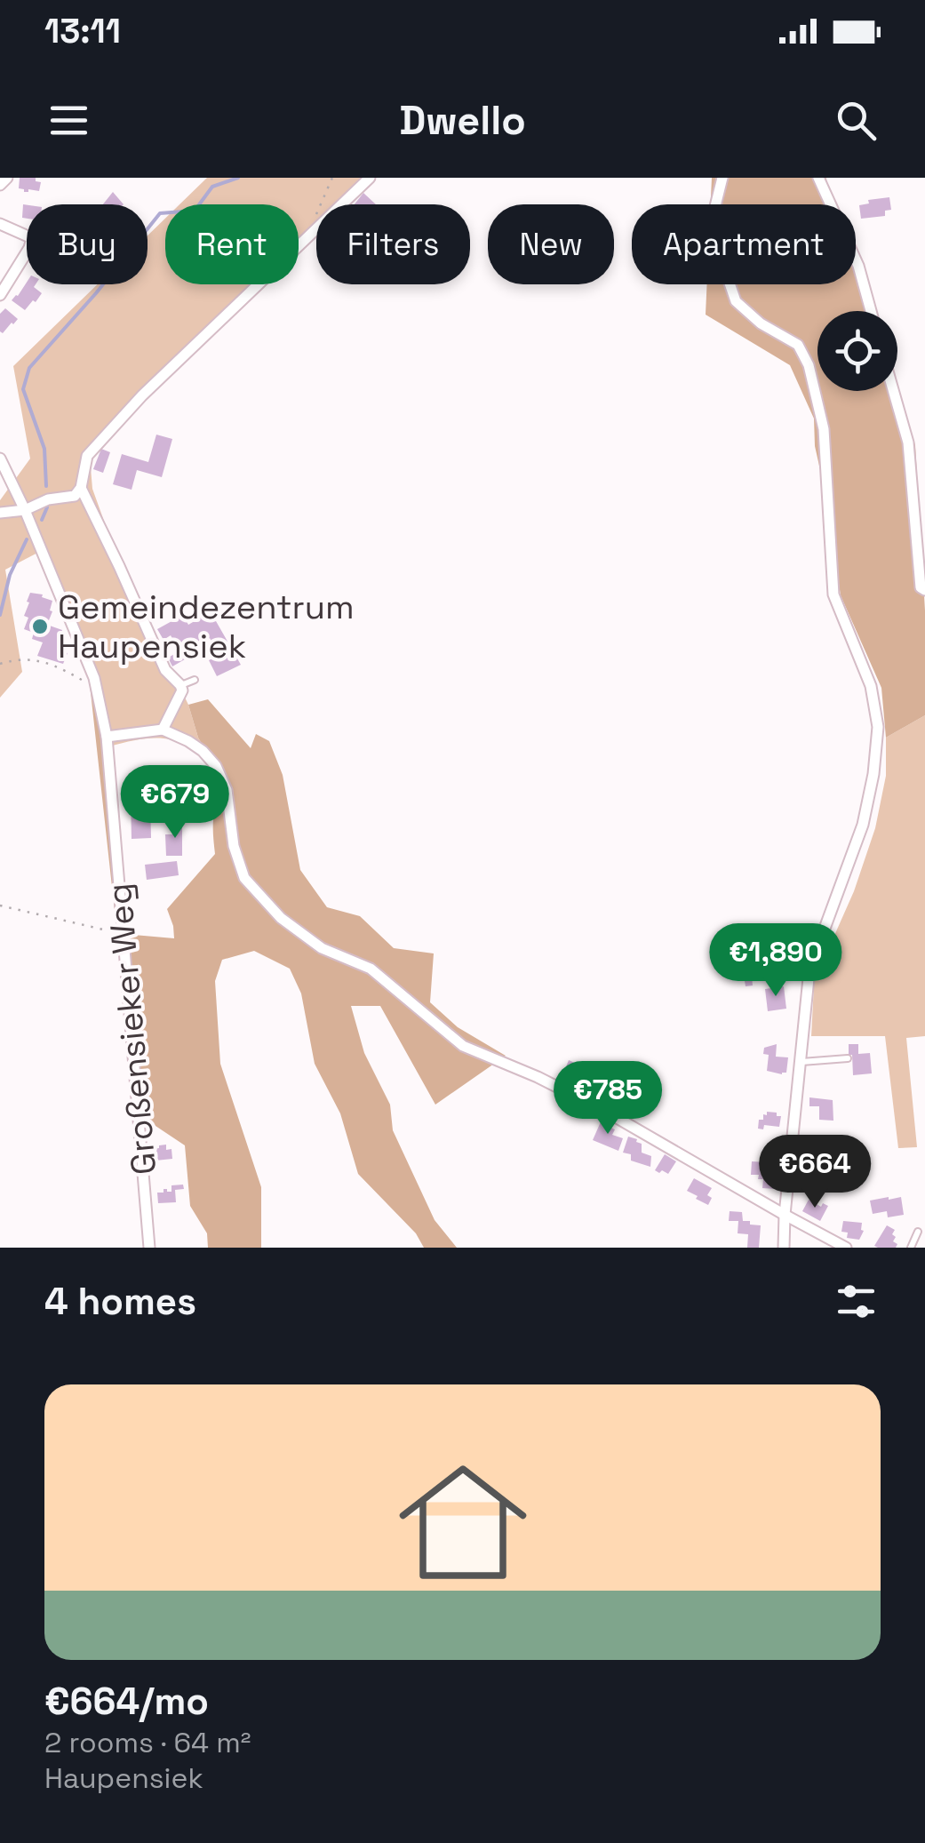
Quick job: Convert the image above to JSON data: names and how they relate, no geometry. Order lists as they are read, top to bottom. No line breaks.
{"streets":{"street":["Großensieker Weg"]},"places":["Gemeindezentrum Haupensiek"],"page":{"status":"13:11","header":"Dwello","chip":["Buy","Rent","Filters","New","Apartment"],"price":["€679","€1,890","€785","€664"],"heading":"4 homes","list":[{"name":"€664/mo","note":"2 rooms · 64 m² · Haupensiek"}]}}
